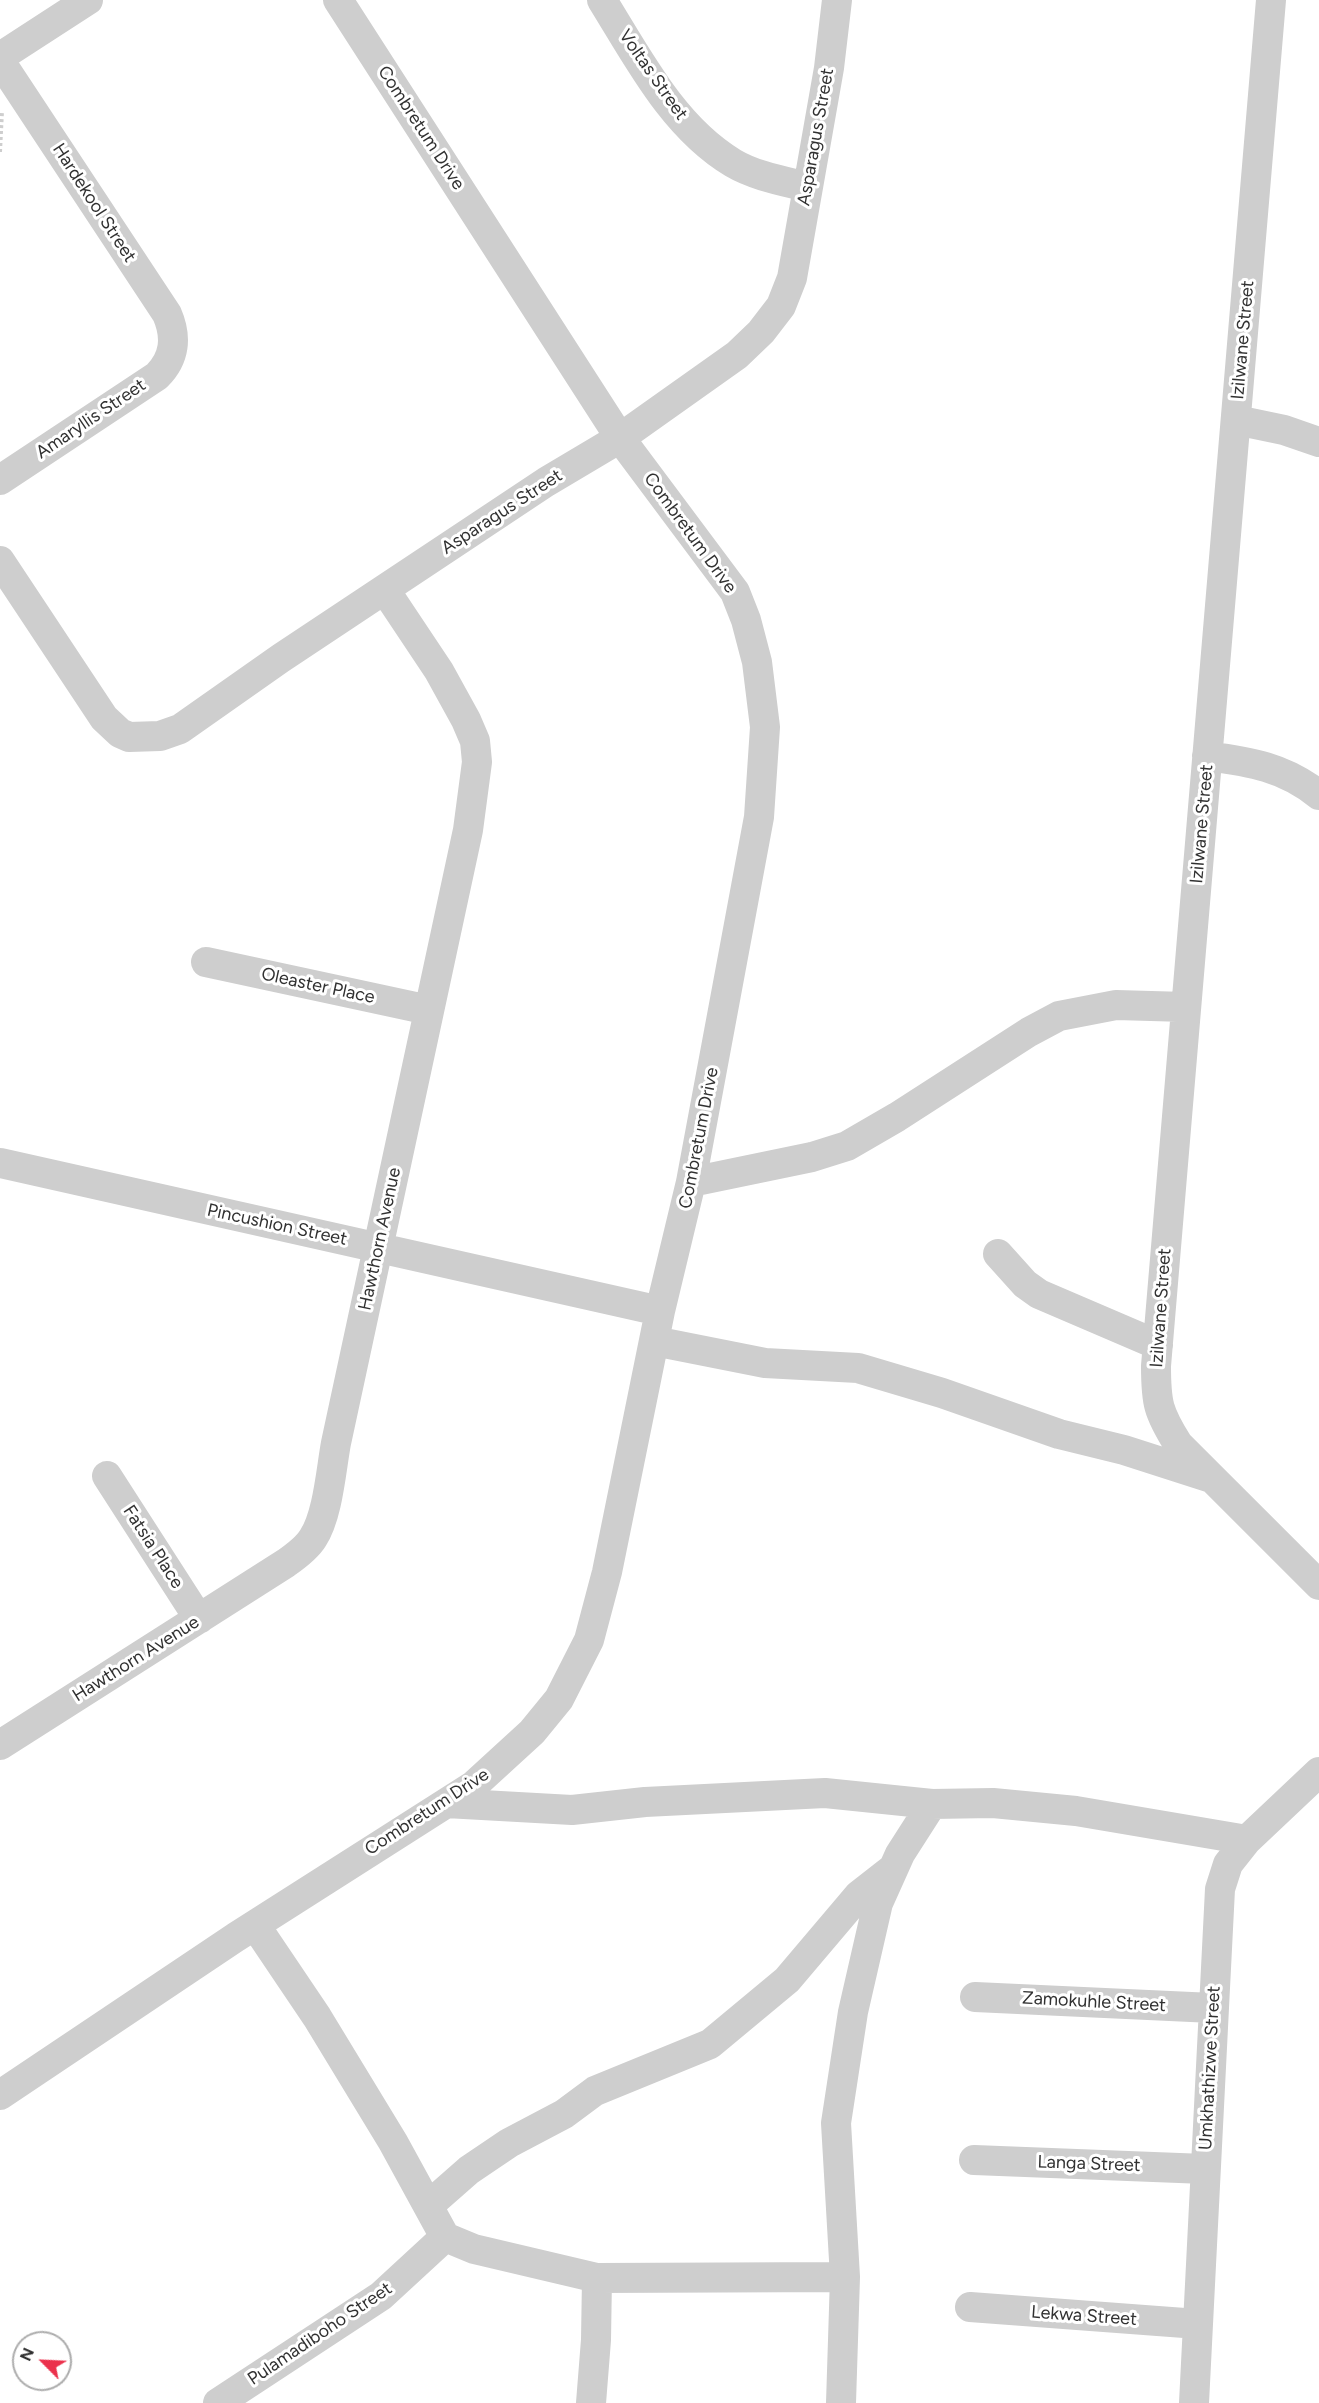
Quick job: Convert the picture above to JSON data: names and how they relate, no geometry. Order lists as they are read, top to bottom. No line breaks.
{"streets":{"street":["Voltas Street","Combretum Drive","Asparagus Street","Hardekool Street","Izilwane Street","Amaryllis Street","Oleaster Place","Pincushion Street","Hawthorn Avenue","Fatsia Place","Zamokuhle Street","Umkhathizwe Street","Langa Street","Lekwa Street","Pulamadiboho Street"]},"crossings":[["Voltas Street","Asparagus Street"],["Combretum Drive","Asparagus Street"],["Combretum Drive","Pincushion Street"],["Asparagus Street","Hawthorn Avenue"],["Hardekool Street","Amaryllis Street"],["Oleaster Place","Hawthorn Avenue"],["Pincushion Street","Hawthorn Avenue"],["Hawthorn Avenue","Fatsia Place"],["Zamokuhle Street","Umkhathizwe Street"],["Umkhathizwe Street","Langa Street"],["Umkhathizwe Street","Lekwa Street"]],"north":"top left"}
